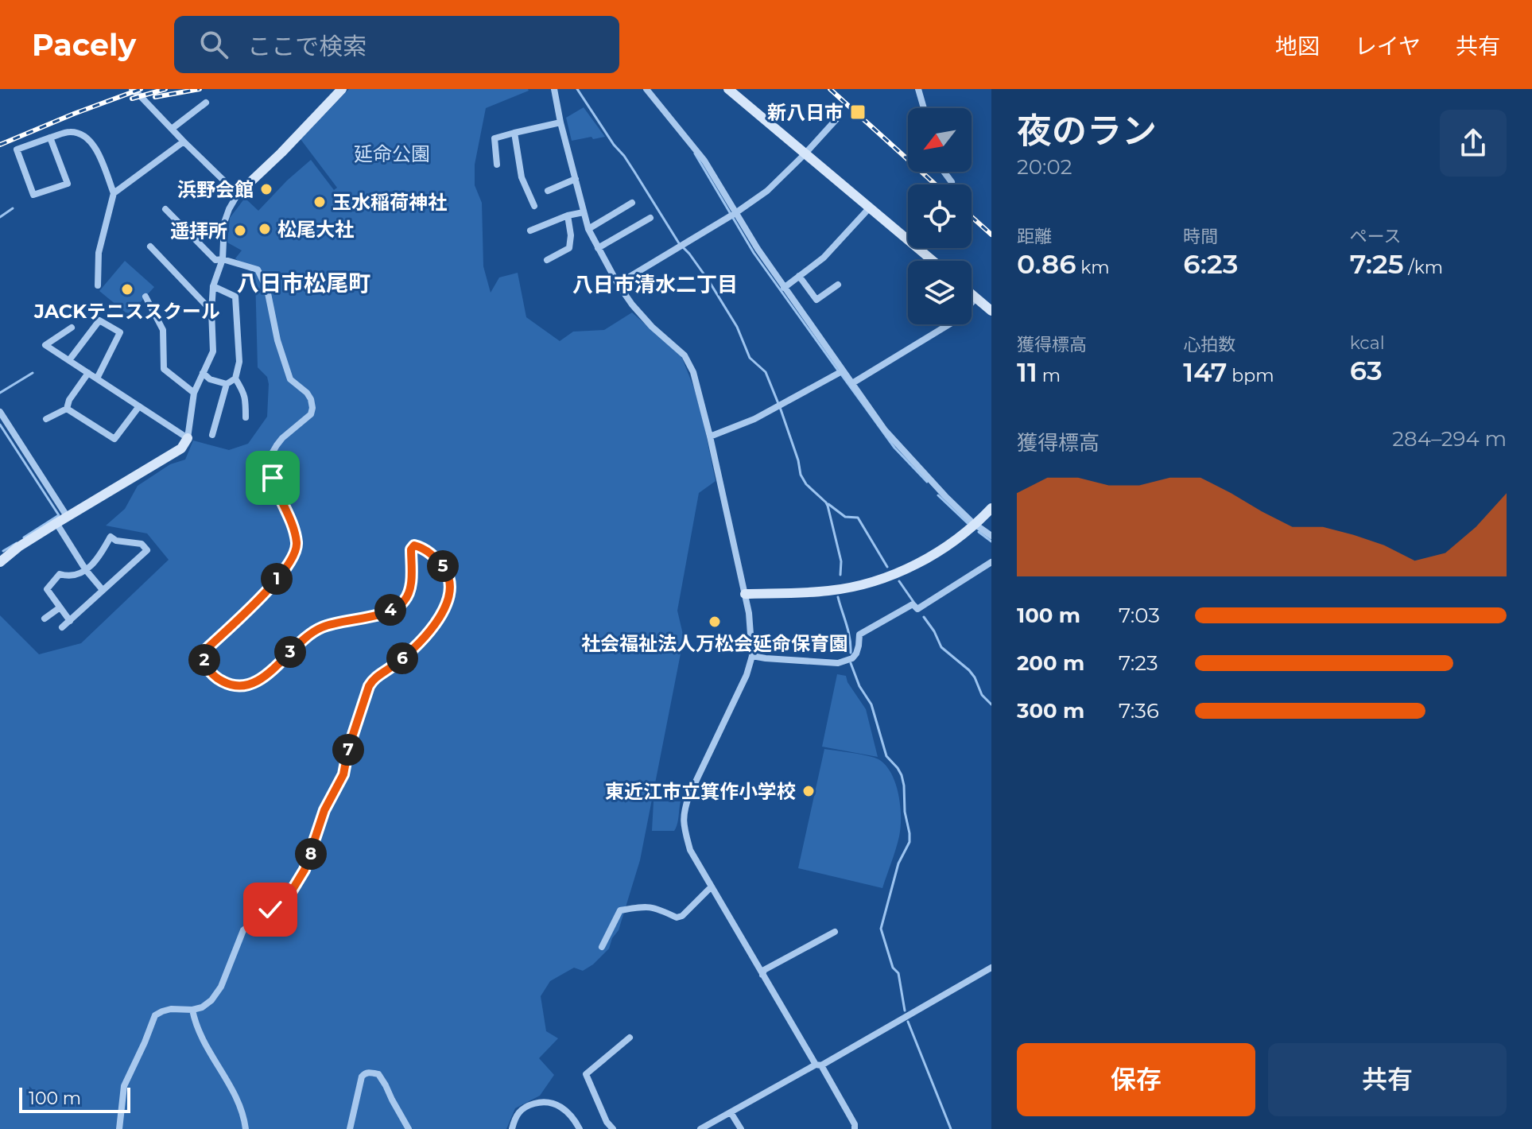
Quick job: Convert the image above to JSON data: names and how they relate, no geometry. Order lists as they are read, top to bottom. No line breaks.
{"districts":["八日市松尾町","八日市清水二丁目"],"parks":["延命公園"],"places":{"transit":["新八日市"],"other":["浜野会館","玉水稲荷神社","松尾大社","遥拝所","JACKテニススクール","社会福祉法人万松会延命保育園","東近江市立箕作小学校"]},"scale_bar":"100 m","north":"bottom left","page":{"header":"Pacely","search":"ここで検索","nav":["地図","レイヤ","共有"],"heading":["夜のラン","20:02"],"stats":[["距離","0.86 km"],["時間","6:23"],["ペース","7:25 /km"],["獲得標高","11 m"],["心拍数","147 bpm"],["kcal","63"]],"chart":["獲得標高","284–294 m"],"pins":["5","1","4","3","6","2","7","8"],"list":[{"name":"100 m","note":"7:03"},{"name":"200 m","note":"7:23"},{"name":"300 m","note":"7:36"}],"buttons":["保存","共有"],"scale":"100 m"}}
